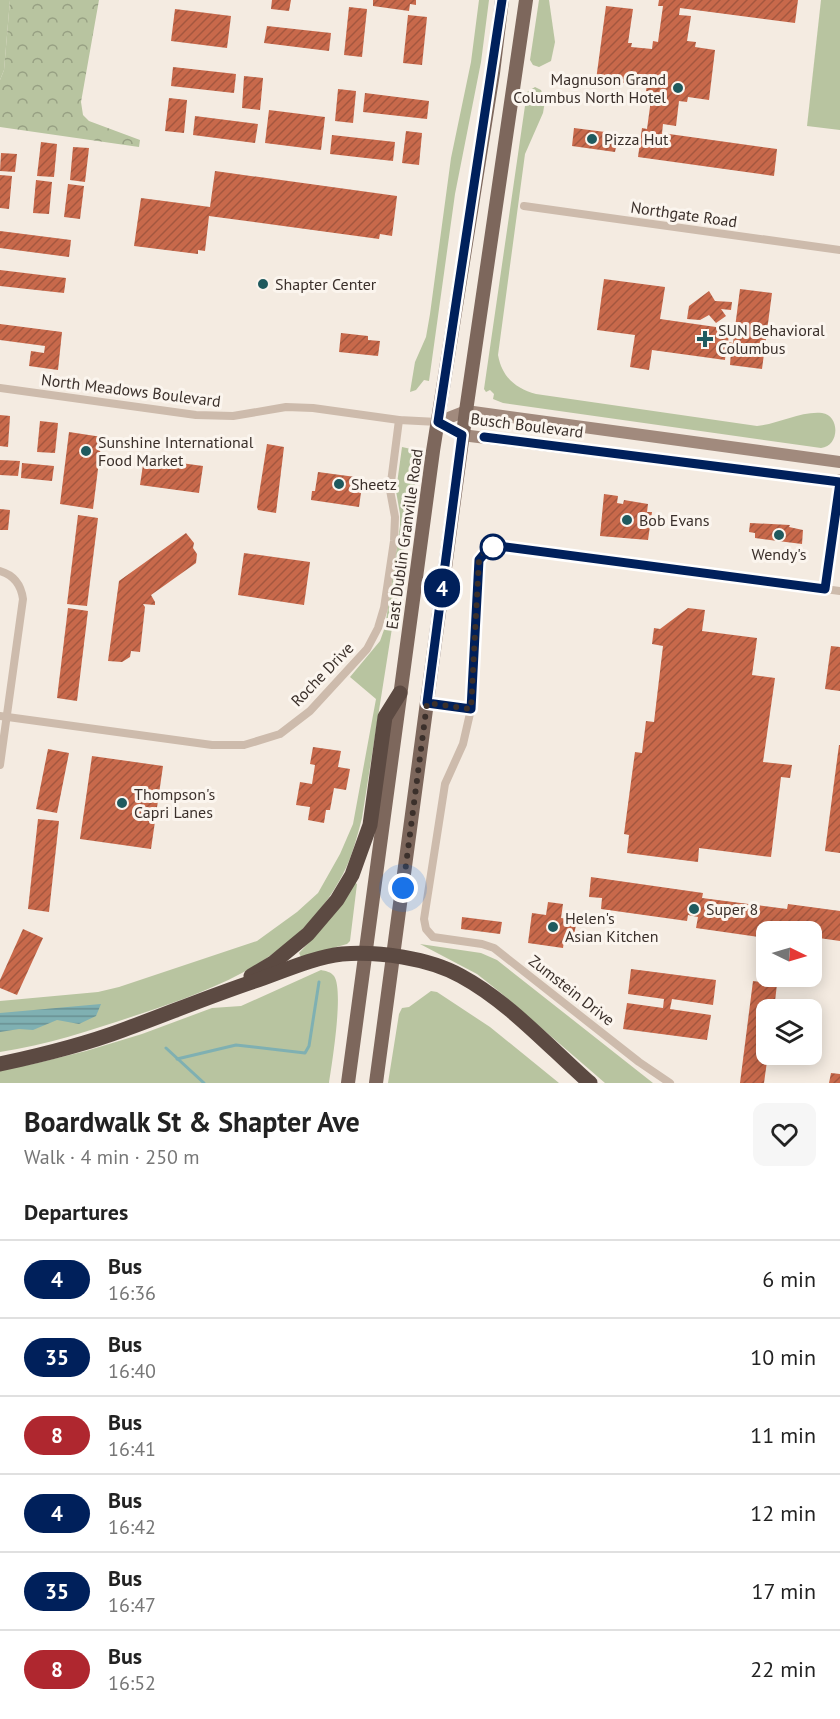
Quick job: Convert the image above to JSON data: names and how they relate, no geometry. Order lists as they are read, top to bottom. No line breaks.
{"streets":{"main road":["Busch Boulevard","East Dublin Granville Road"],"street":["Northgate Road","North Meadows Boulevard","Roche Drive","Zumstein Drive"]},"crossings":[["North Meadows Boulevard","Busch Boulevard"],["North Meadows Boulevard","East Dublin Granville Road"],["North Meadows Boulevard","Roche Drive"],["Busch Boulevard","East Dublin Granville Road"]],"places":{"other":["Magnuson Grand Columbus North Hotel","Pizza Hut","Shapter Center","Sunshine International Food Market","Sheetz","Bob Evans","Wendy's","Thompson's Capri Lanes","Super 8","Helen's Asian Kitchen"],"health":["SUN Behavioral Columbus"]},"lines":["bus line 4"],"north":"right","page":{"on_map":"4","heading":[["Boardwalk St & Shapter Ave","Walk · 4 min · 250 m"],"Departures"],"list":[{"mark":"4","name":"Bus","note":"16:36","value":"6 min"},{"mark":"35","name":"Bus","note":"16:40","value":"10 min"},{"mark":"8","name":"Bus","note":"16:41","value":"11 min"},{"mark":"4","name":"Bus","note":"16:42","value":"12 min"},{"mark":"35","name":"Bus","note":"16:47","value":"17 min"},{"mark":"8","name":"Bus","note":"16:52","value":"22 min"}]}}
